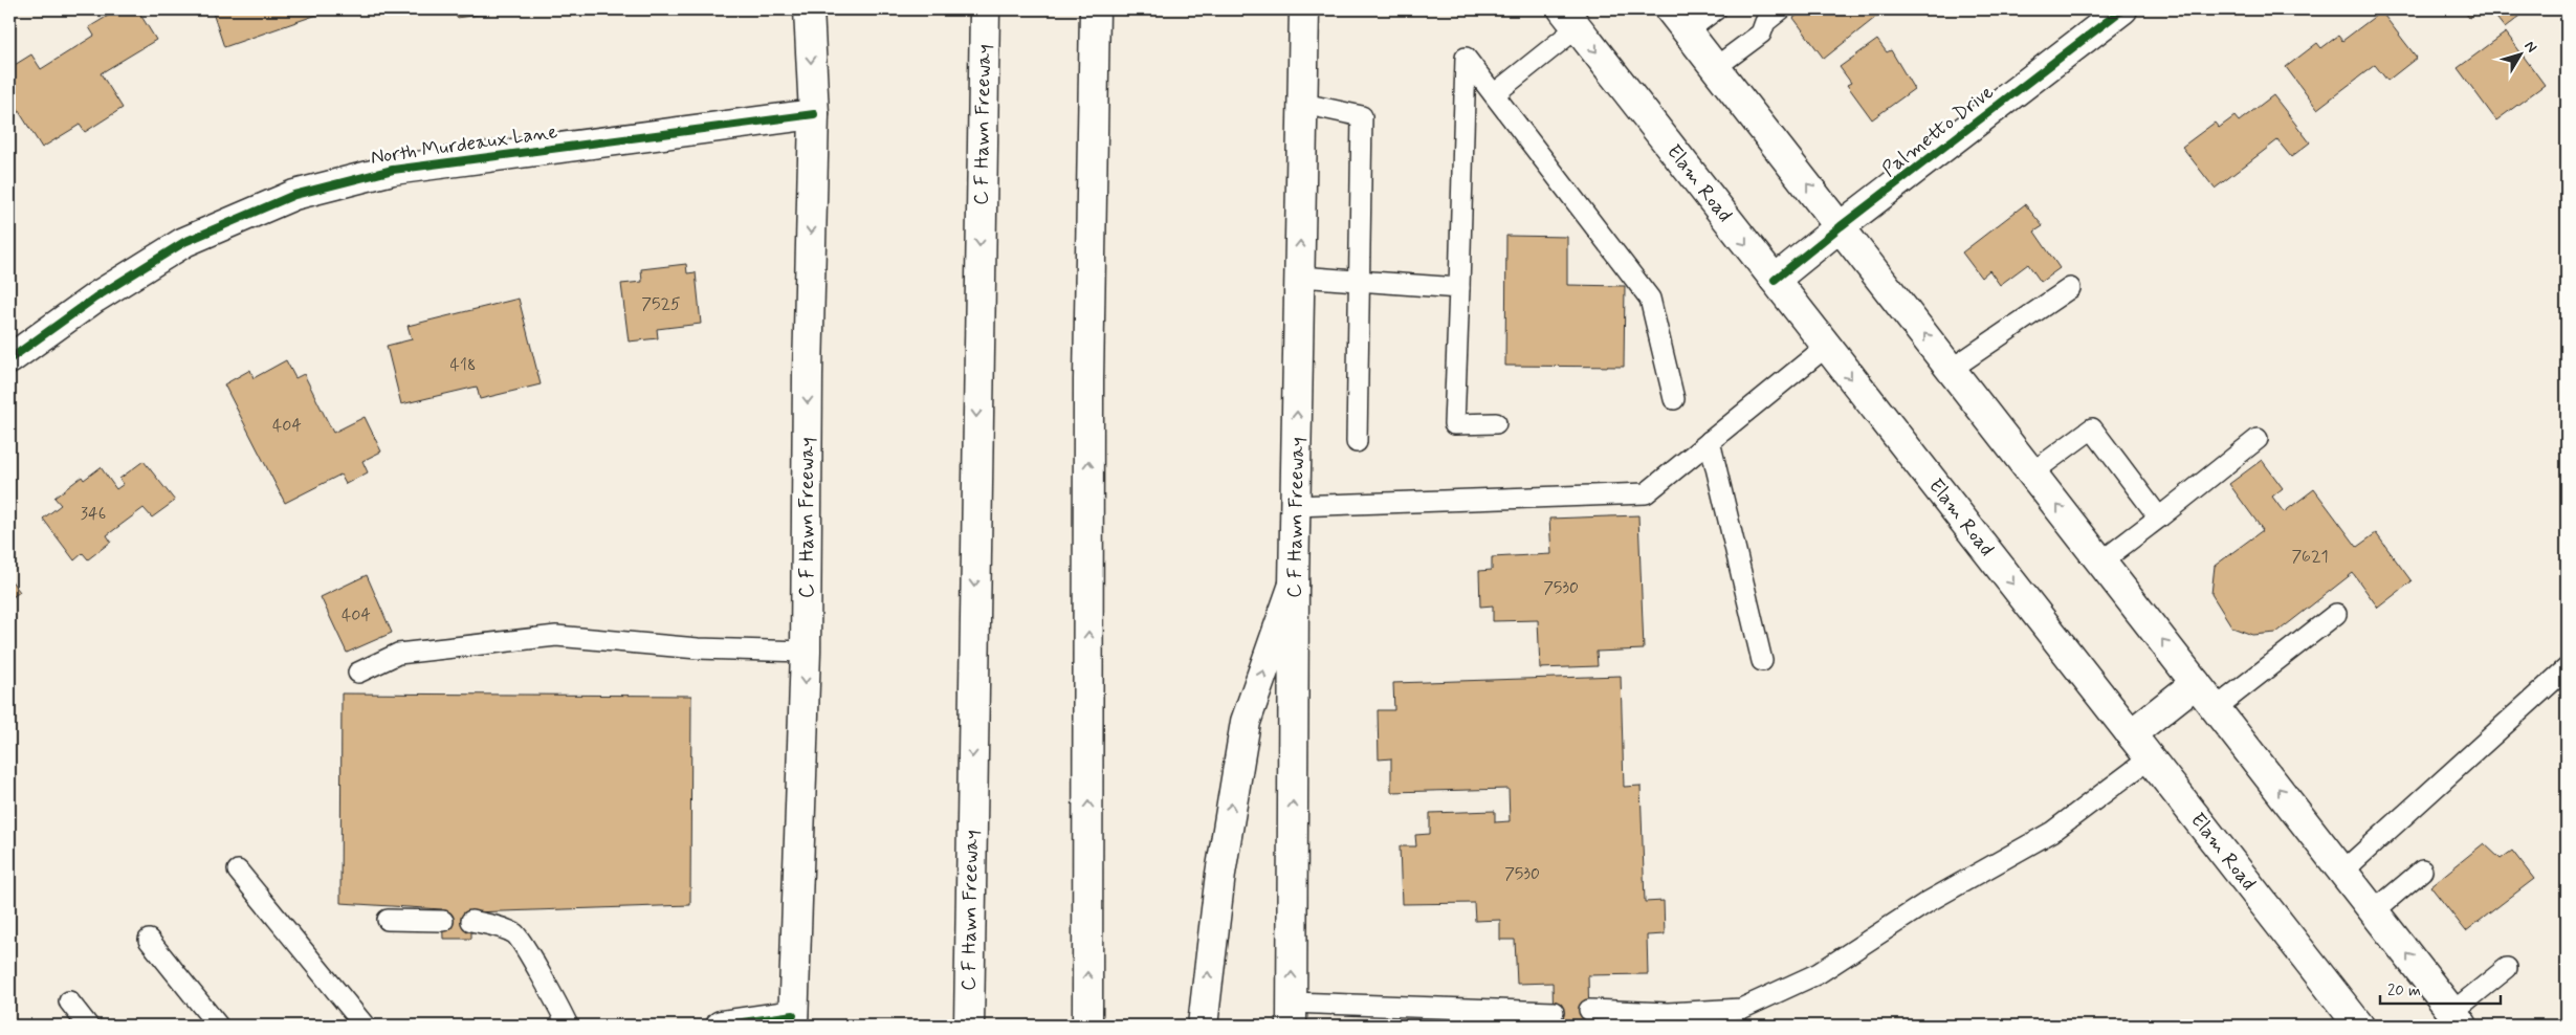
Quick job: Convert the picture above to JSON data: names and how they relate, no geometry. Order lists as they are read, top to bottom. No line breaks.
{"streets":{"main road":["C F Hawn Freeway","Palmetto Drive","North Murdeaux Lane","Elam Road"]},"crossings":[["C F Hawn Freeway","North Murdeaux Lane"],["Palmetto Drive","Elam Road"]],"house_numbers":["7525","418","404","346","7621","7530","404","7530"],"scale_bar":"20 m","north":"top right"}
